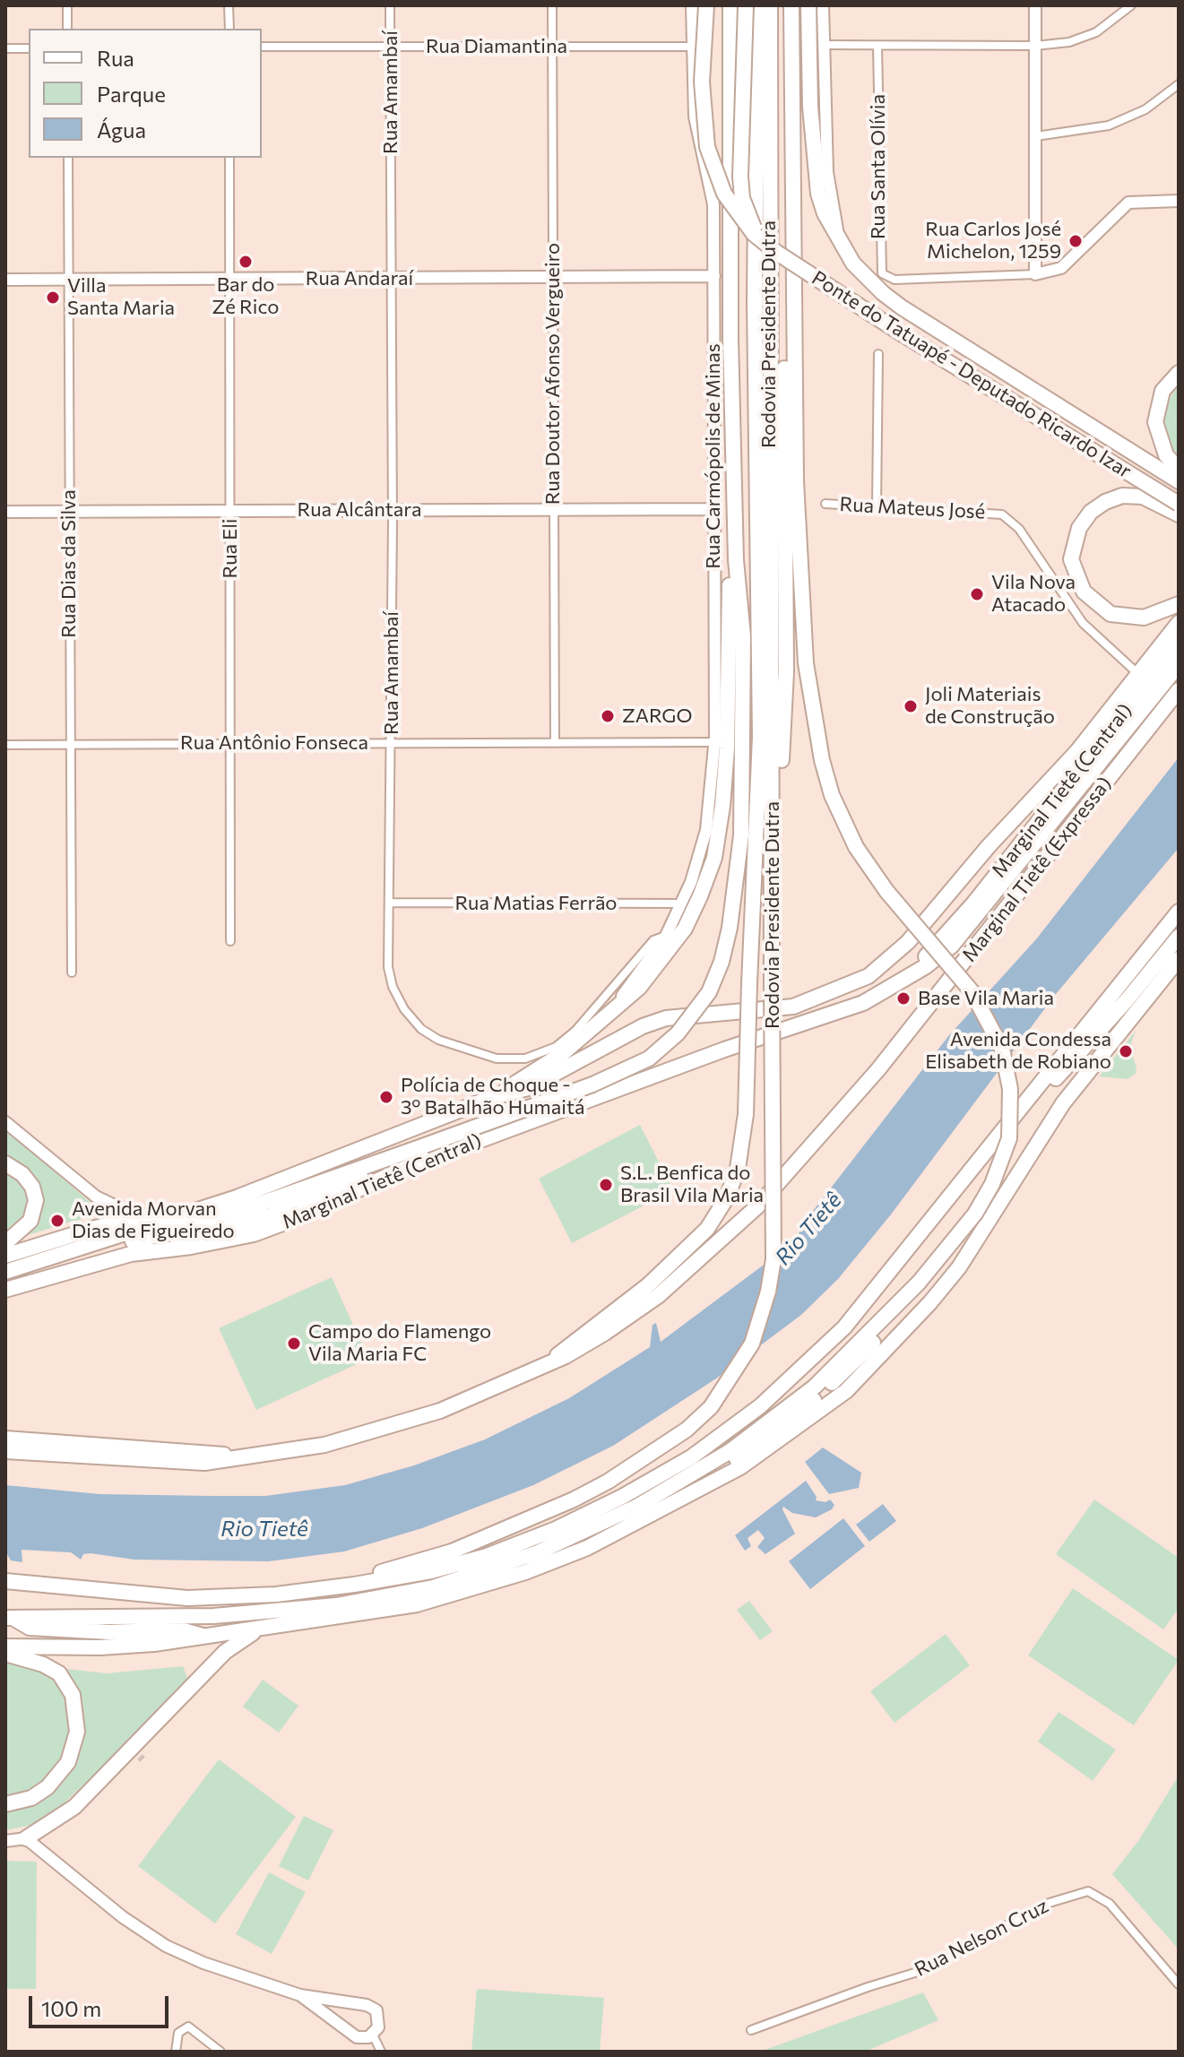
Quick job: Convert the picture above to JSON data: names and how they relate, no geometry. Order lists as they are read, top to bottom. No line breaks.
{"streets":{"highway":["Rodovia Presidente Dutra","Ponte do Tatuapé - Deputado Ricardo Izar","Marginal Tietê (Central)","Marginal Tietê (Expressa)"],"street":["Rua Diamantina","Rua Amambaí","Rua Santa Olívia","Rua Andaraí","Rua Doutor Afonso Vergueiro","Rua Carmópolis de Minas","Rua Mateus José","Rua Alcântara","Rua Eli","Rua Dias da Silva","Rua Antônio Fonseca","Rua Matias Ferrão","Rua Nelson Cruz"]},"crossings":[["Rua Diamantina","Rua Amambaí"],["Rua Diamantina","Rua Doutor Afonso Vergueiro"],["Rua Diamantina","Rua Carmópolis de Minas"],["Rua Amambaí","Rua Andaraí"],["Rua Amambaí","Rua Carmópolis de Minas"],["Rua Amambaí","Rua Alcântara"],["Rua Amambaí","Rua Antônio Fonseca"],["Rua Amambaí","Rua Matias Ferrão"],["Rua Andaraí","Rua Doutor Afonso Vergueiro"],["Rua Andaraí","Rua Carmópolis de Minas"],["Rua Andaraí","Rua Eli"],["Rua Andaraí","Rua Dias da Silva"],["Rodovia Presidente Dutra","Marginal Tietê (Expressa)"],["Rua Doutor Afonso Vergueiro","Rua Alcântara"],["Rua Doutor Afonso Vergueiro","Rua Antônio Fonseca"],["Rua Carmópolis de Minas","Rua Alcântara"],["Rua Carmópolis de Minas","Rua Antônio Fonseca"],["Rua Carmópolis de Minas","Rua Matias Ferrão"],["Rua Alcântara","Rua Eli"],["Rua Alcântara","Rua Dias da Silva"],["Rua Eli","Rua Antônio Fonseca"],["Rua Dias da Silva","Rua Antônio Fonseca"]],"water":["Rio Tietê"],"places":["Rua Carlos José Michelon, 1259","Bar do Zé Rico","Villa Santa Maria","Vila Nova Atacado","Joli Materiais de Construção","ZARGO","Base Vila Maria","Avenida Condessa Elisabeth de Robiano","Polícia de Choque - 3º Batalhão Humaitá","S.L. Benfica do Brasil Vila Maria","Avenida Morvan Dias de Figueiredo","Campo do Flamengo Vila Maria FC"],"legend":["Rua","Parque","Água"],"scale_bar":"100 m"}
